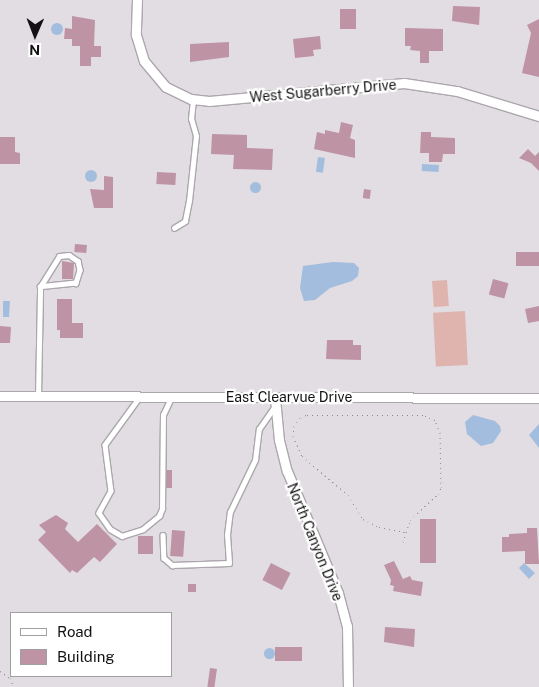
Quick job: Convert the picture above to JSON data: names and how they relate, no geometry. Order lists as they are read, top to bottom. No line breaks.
{"streets":{"street":["West Sugarberry Drive","East Clearvue Drive","North Canyon Drive"]},"crossings":[["East Clearvue Drive","North Canyon Drive"]],"legend":["Road","Building"],"north":"bottom"}
